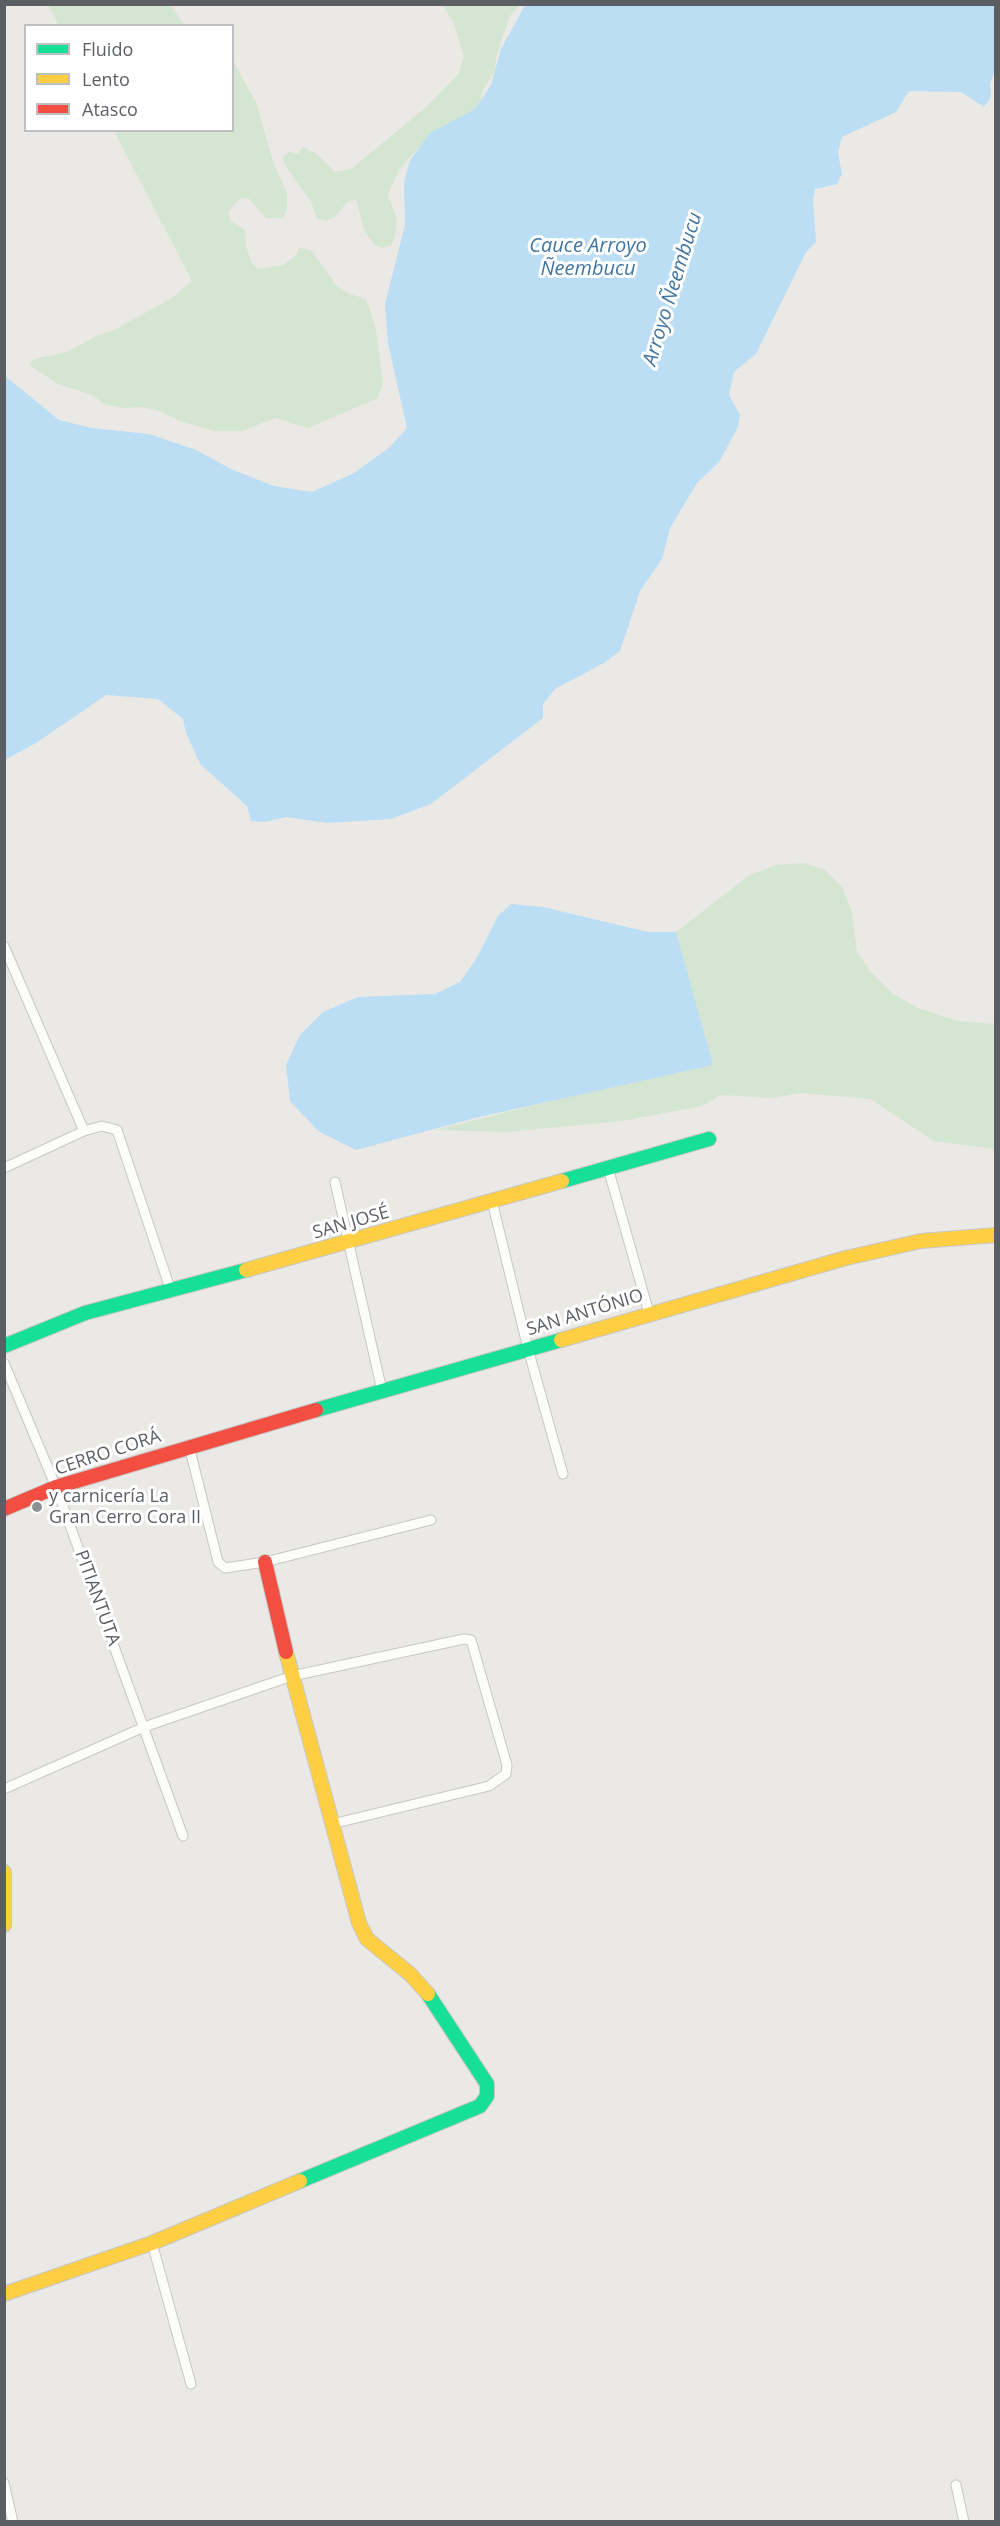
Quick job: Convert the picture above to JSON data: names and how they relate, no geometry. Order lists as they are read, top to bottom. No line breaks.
{"streets":{"street":["SAN JOSÉ","SAN ANTÓNIO","CERRO CORÁ","PITIANTUTA"]},"crossings":[["SAN ANTÓNIO","CERRO CORÁ"],["CERRO CORÁ","PITIANTUTA"]],"water":["Cauce Arroyo Ñeembucu","Arroyo Ñeembucu"],"places":["y carnicería La Gran Cerro Cora II"],"legend":["Fluido","Lento","Atasco"]}
